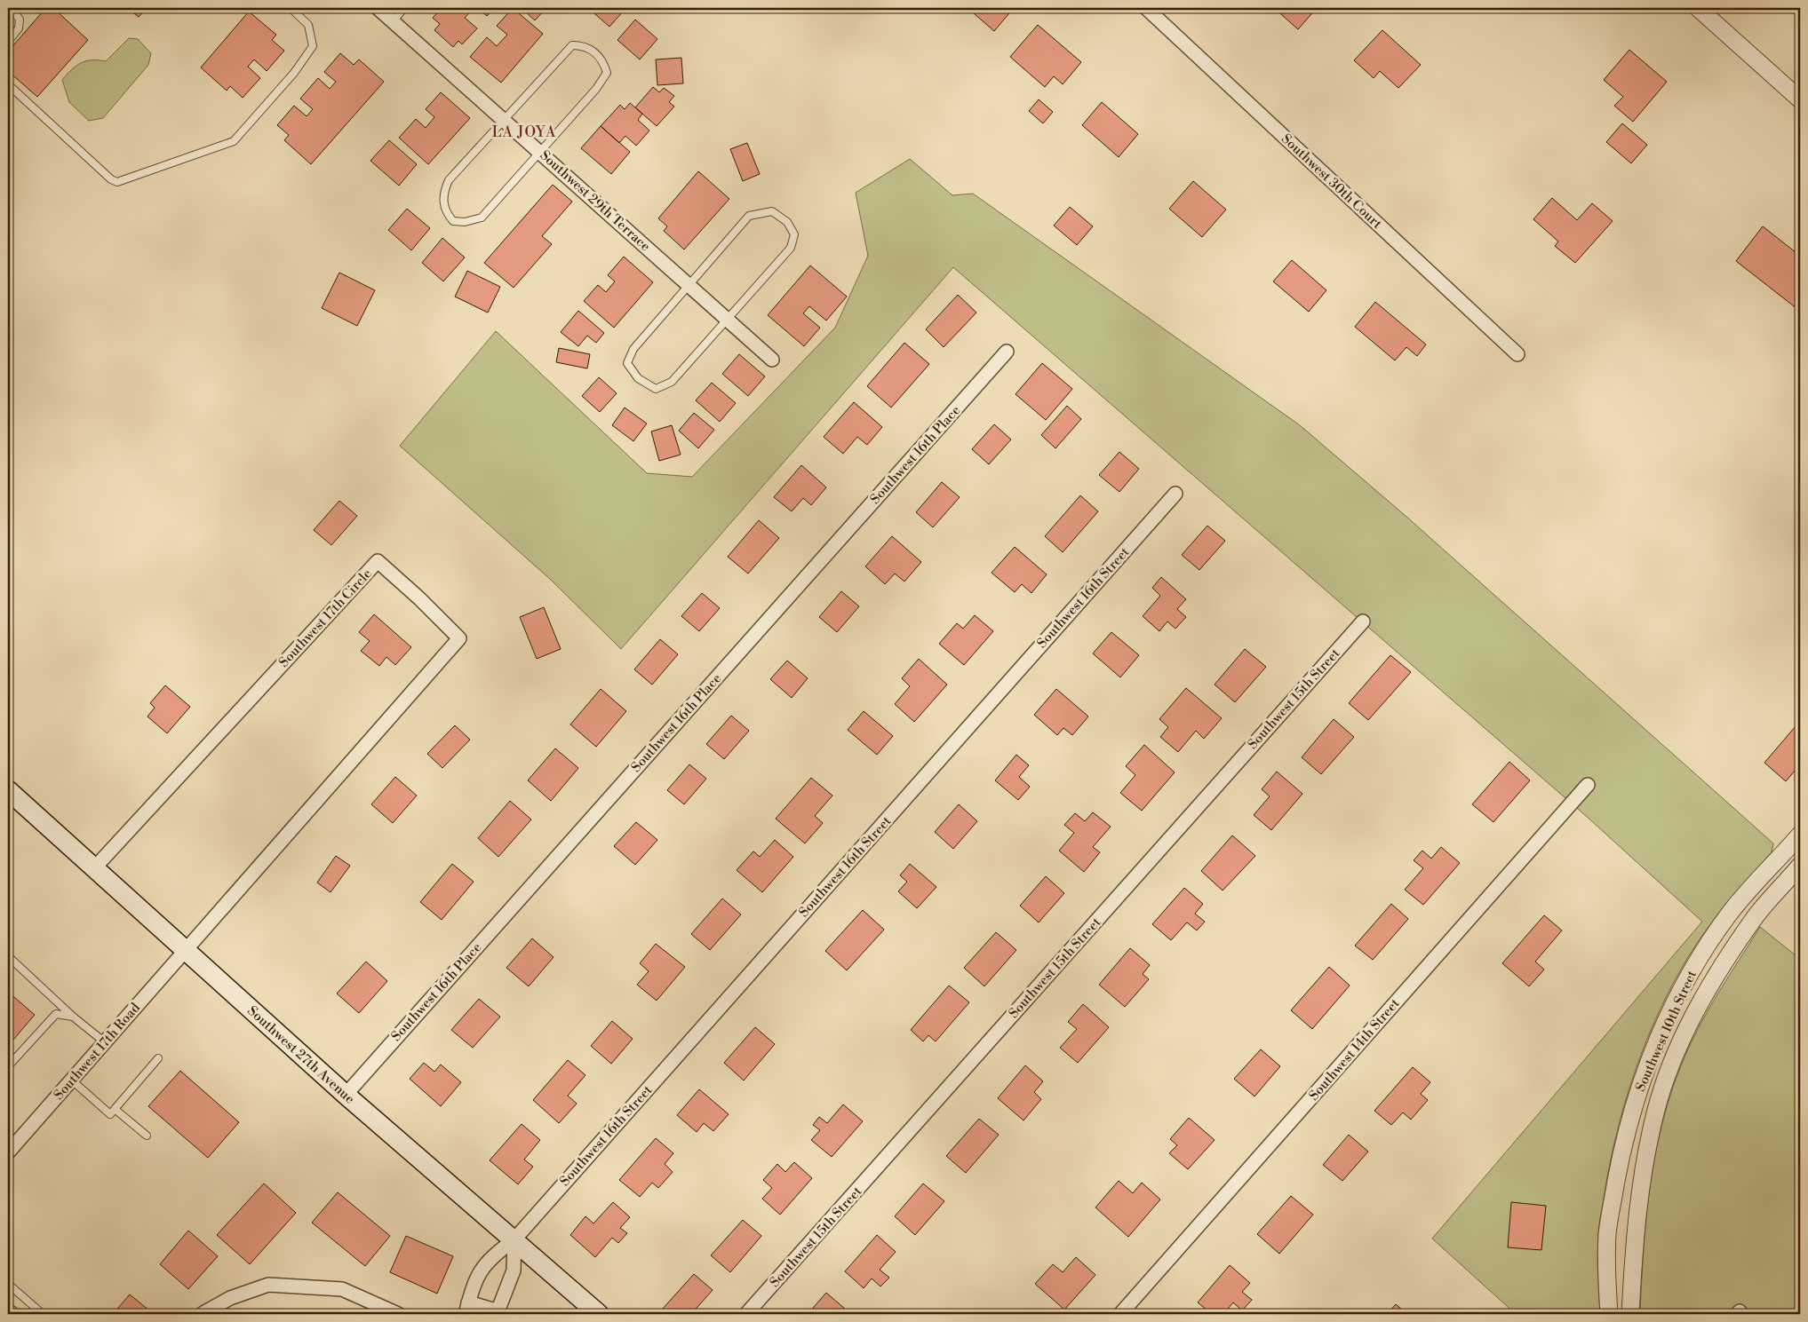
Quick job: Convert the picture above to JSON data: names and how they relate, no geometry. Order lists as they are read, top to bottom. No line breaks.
{"streets":{"main road":["Southwest 27th Avenue"],"street":["Southwest 30th Court","Southwest 29th Terrace","Southwest 16th Place","Southwest 16th Street","Southwest 17th Circle","Southwest 15th Street","Southwest 10th Street","Southwest 14th Street","Southwest 17th Road"]},"crossings":[["Southwest 16th Place","Southwest 27th Avenue"],["Southwest 16th Street","Southwest 27th Avenue"],["Southwest 17th Circle","Southwest 17th Road"],["Southwest 17th Circle","Southwest 27th Avenue"],["Southwest 17th Road","Southwest 27th Avenue"]],"districts":["LA JOYA"]}
